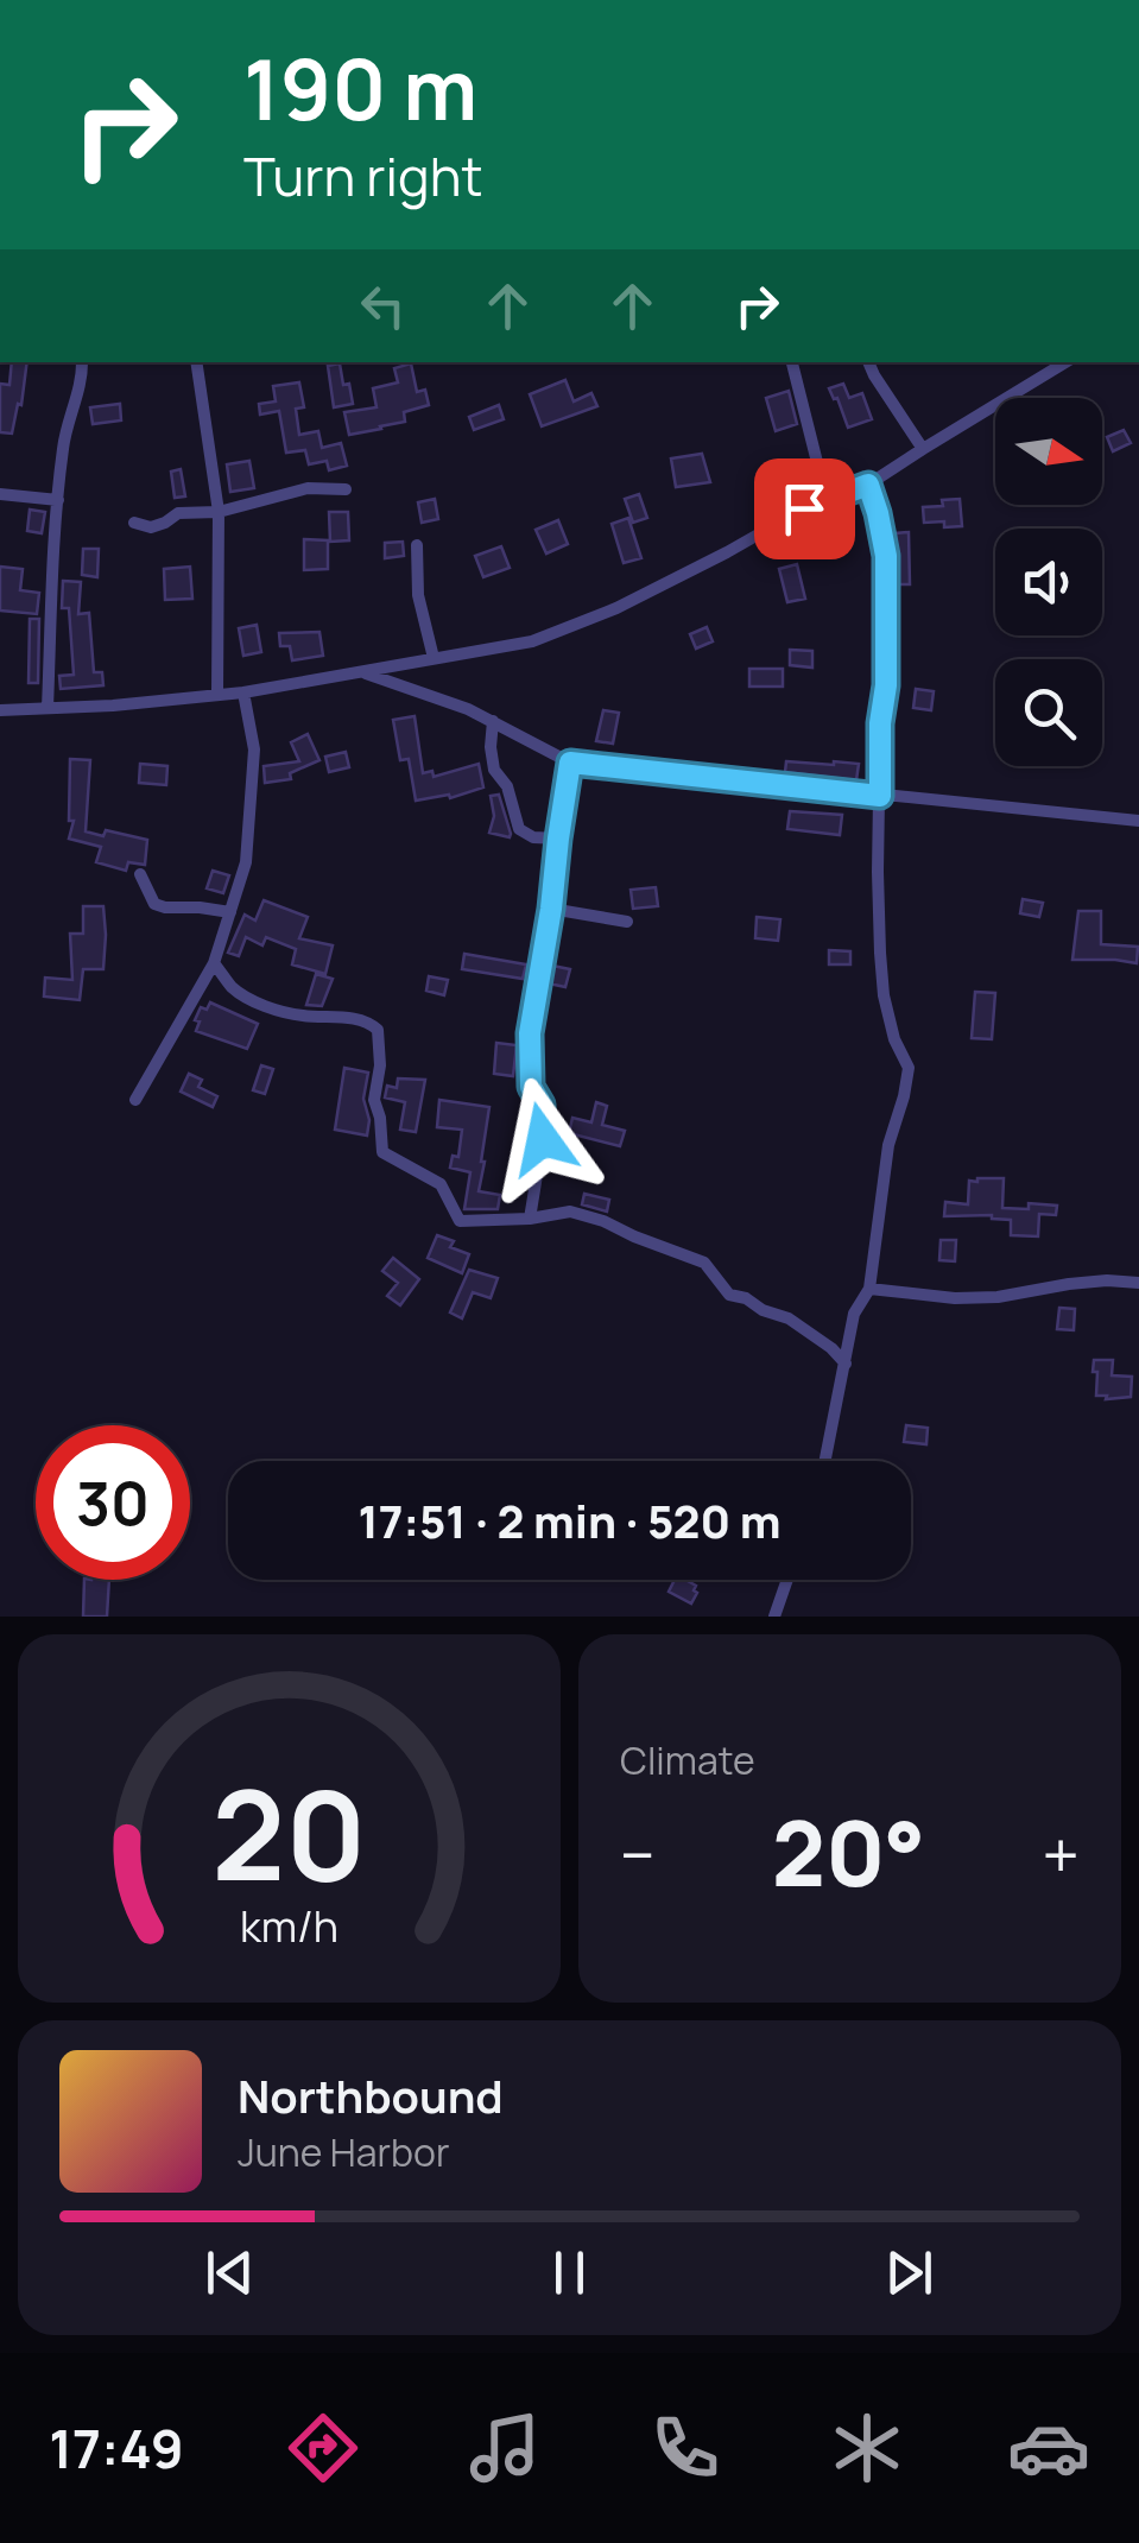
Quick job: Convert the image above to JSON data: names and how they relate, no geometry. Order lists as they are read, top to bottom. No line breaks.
{"north":"right","page":{"turn":["190 m","Turn right"],"limit":"30","trip":"17:51 · 2 min · 520 m","tile":"Climate","heat":["−","20°","+"],"song":["Northbound","June Harbor"],"tabs":"17:49","gauge":["20","km/h"]}}
